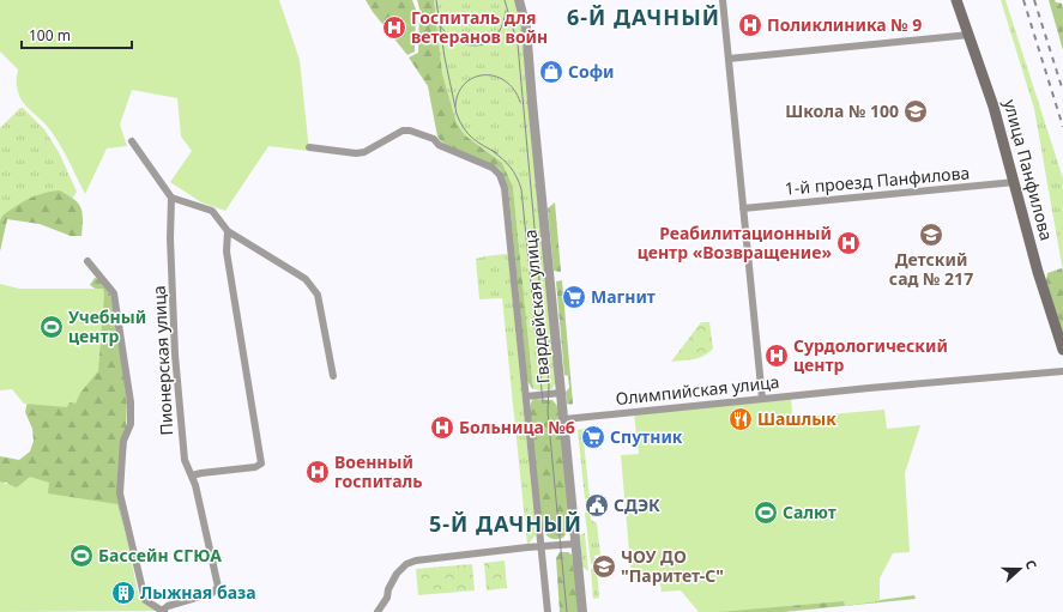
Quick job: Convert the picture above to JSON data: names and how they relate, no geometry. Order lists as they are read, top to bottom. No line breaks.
{"streets":{"main road":["улица Панфилова"],"street":["1-й проезд Панфилова","Гвардейская улица","Пионерская улица","Олимпийская улица"]},"crossings":[["улица Панфилова","1-й проезд Панфилова"],["Гвардейская улица","Олимпийская улица"]],"districts":["6-Й ДАЧНЫЙ","5-Й ДАЧНЫЙ"],"places":{"hospital":["Поликлиника № 9","Госпиталь для ветеранов войн","Реабилитационный центр «Возвращение»","Сурдологический центр","Больница №6","Военный госпиталь"],"shop":["Софи"],"school or university":["Школа № 100","Детский сад № 217","ЧОУ ДО \"Паритет-С\""],"supermarket":["Магнит","Спутник"],"sports":["Учебный центр","Салют","Бассейн СГЮА"],"restaurant":["Шашлык"],"public building":["СДЭК"],"building":["Лыжная база"]},"scale_bar":"100 m","north":"right"}
